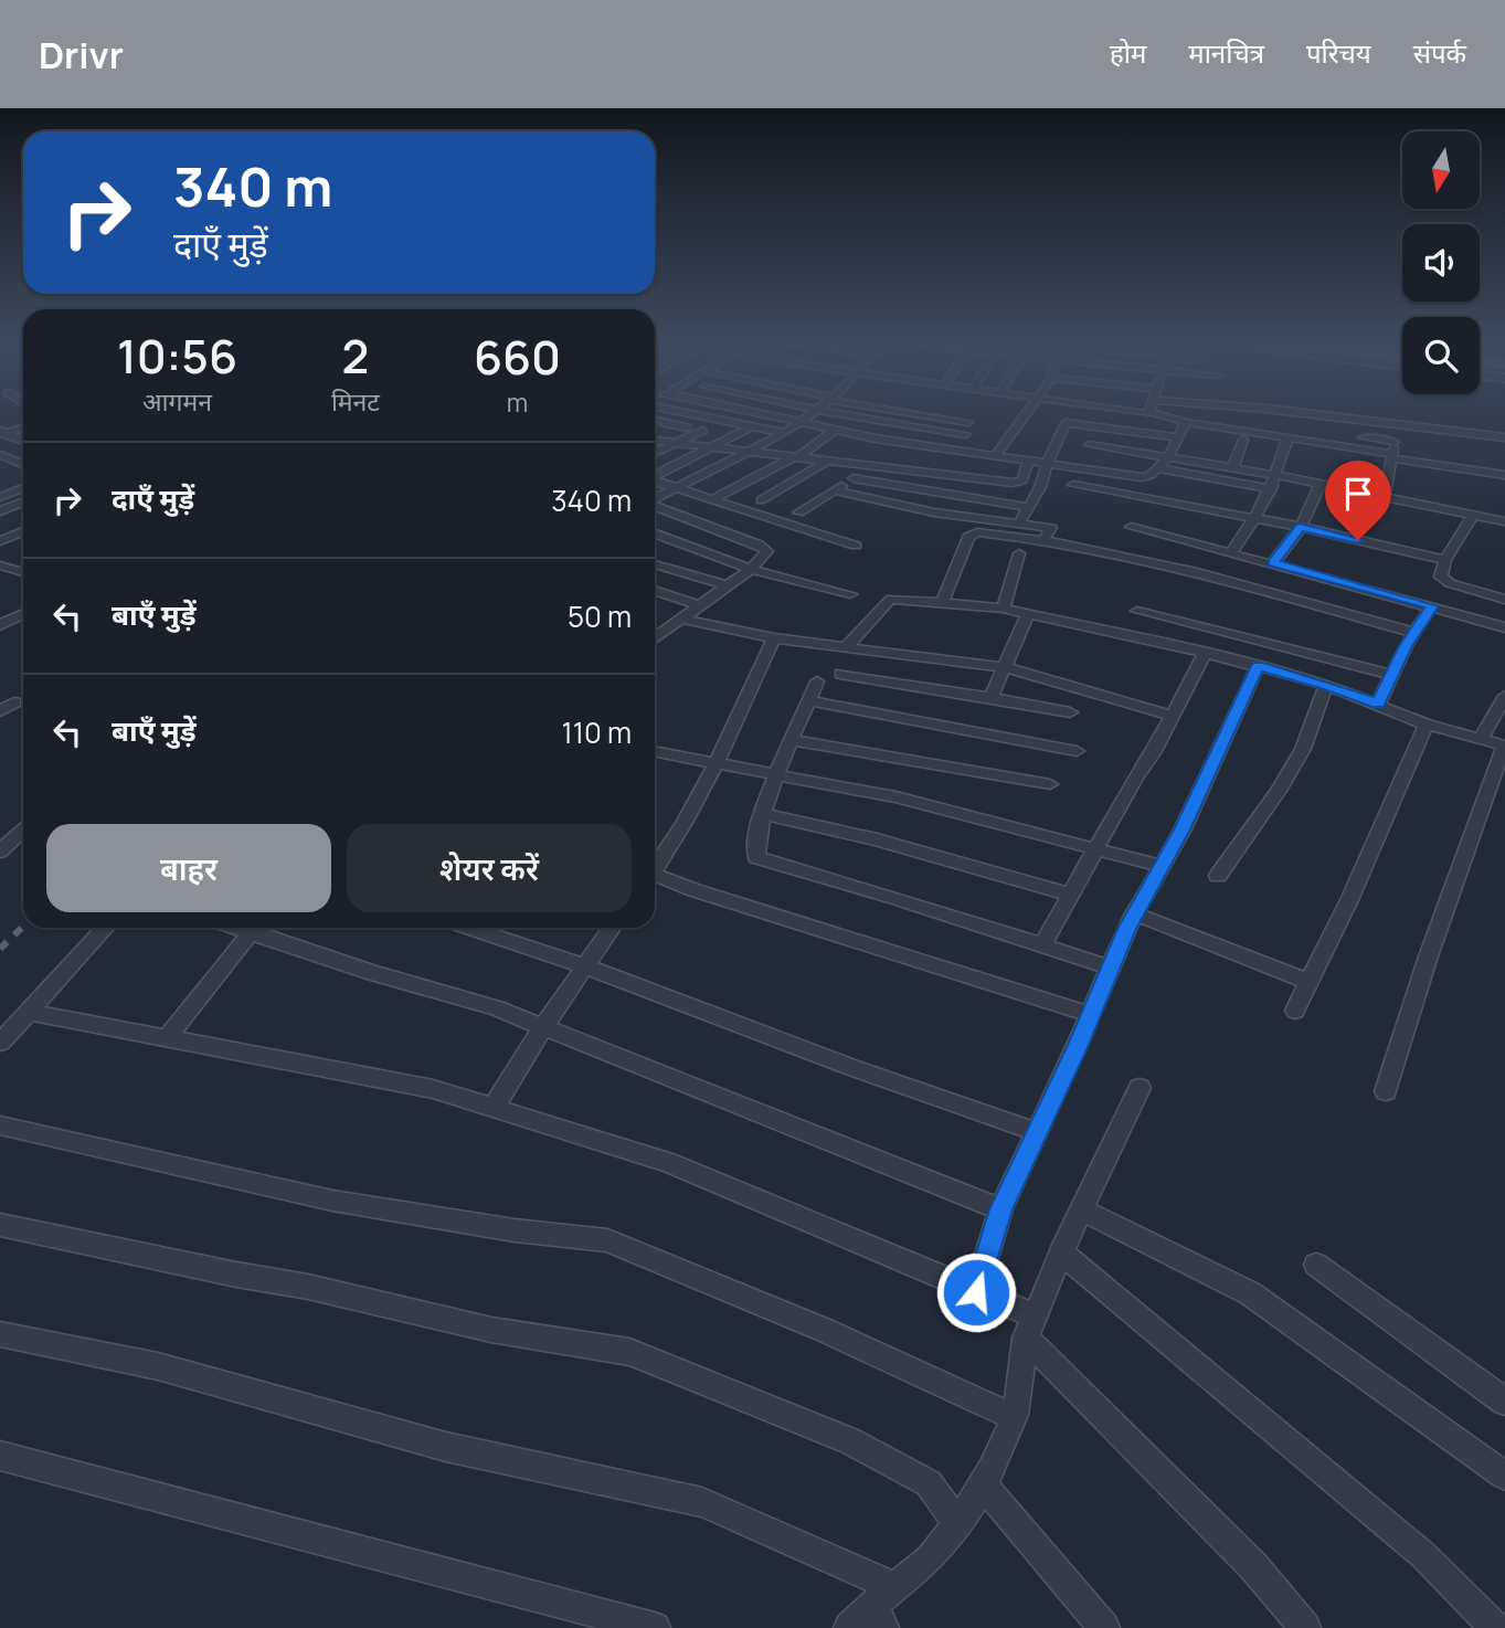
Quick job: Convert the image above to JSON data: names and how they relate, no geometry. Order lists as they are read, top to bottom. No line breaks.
{"north":"bottom","page":{"header":"Drivr","nav":["होम","मानचित्र","परिचय","संपर्क"],"turn":["340 m","दाएँ मुड़ें"],"eta":["10:56","आगमन","2","मिनट","660","m"],"list":[{"name":"दाएँ मुड़ें","value":"340 m"},{"name":"बाएँ मुड़ें","value":"50 m"},{"name":"बाएँ मुड़ें","value":"110 m"}],"buttons":["बाहर","शेयर करें"]}}
